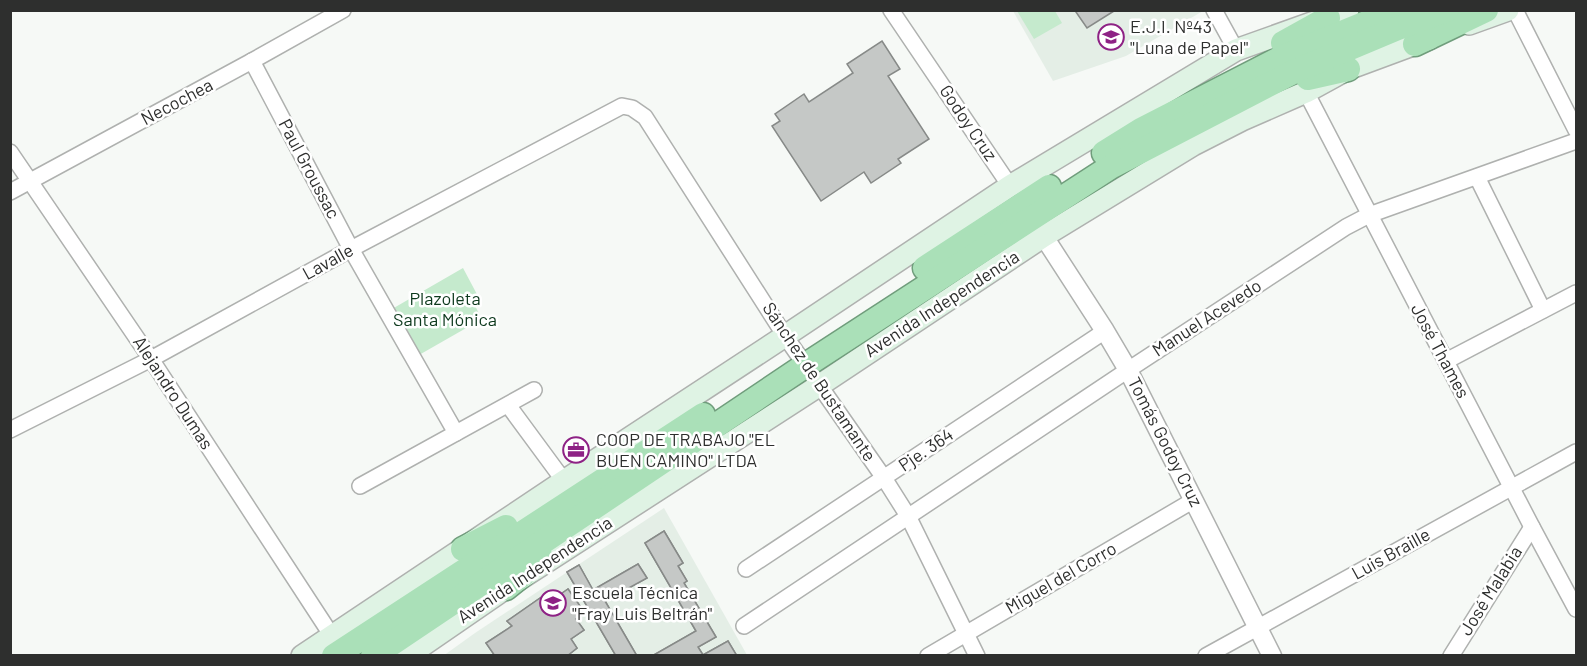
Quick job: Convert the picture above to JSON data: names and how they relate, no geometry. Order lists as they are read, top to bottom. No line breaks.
{"streets":{"highway":["Avenida Independencia"],"street":["Necochea","Godoy Cruz","Paul Groussac","Lavalle","Manuel Acevedo","José Thames","Sánchez de Bustamante","Alejandro Dumas","Tomás Godoy Cruz","Pje. 364","Luis Braille","Miguel del Corro","José Malabia"]},"crossings":[["Necochea","Paul Groussac"],["Necochea","Alejandro Dumas"],["Godoy Cruz","Avenida Independencia"],["Godoy Cruz","Tomás Godoy Cruz"],["Paul Groussac","Lavalle"],["Lavalle","Sánchez de Bustamante"],["Lavalle","Alejandro Dumas"],["Avenida Independencia","José Thames"],["Avenida Independencia","Sánchez de Bustamante"],["Avenida Independencia","Alejandro Dumas"],["Avenida Independencia","Tomás Godoy Cruz"],["Manuel Acevedo","José Thames"],["Manuel Acevedo","Sánchez de Bustamante"],["Manuel Acevedo","Tomás Godoy Cruz"],["José Thames","Luis Braille"],["José Thames","José Malabia"],["Sánchez de Bustamante","Pje. 364"],["Sánchez de Bustamante","Miguel del Corro"],["Tomás Godoy Cruz","Pje. 364"],["Tomás Godoy Cruz","Luis Braille"],["Tomás Godoy Cruz","Miguel del Corro"]],"parks":["Plazoleta Santa Mónica"],"places":{"school or university":["E.J.I. Nº43 \"Luna de Papel\"","Escuela Técnica \"Fray Luis Beltrán\""],"office":["COOP DE TRABAJO \"EL BUEN CAMINO\" LTDA"]}}
